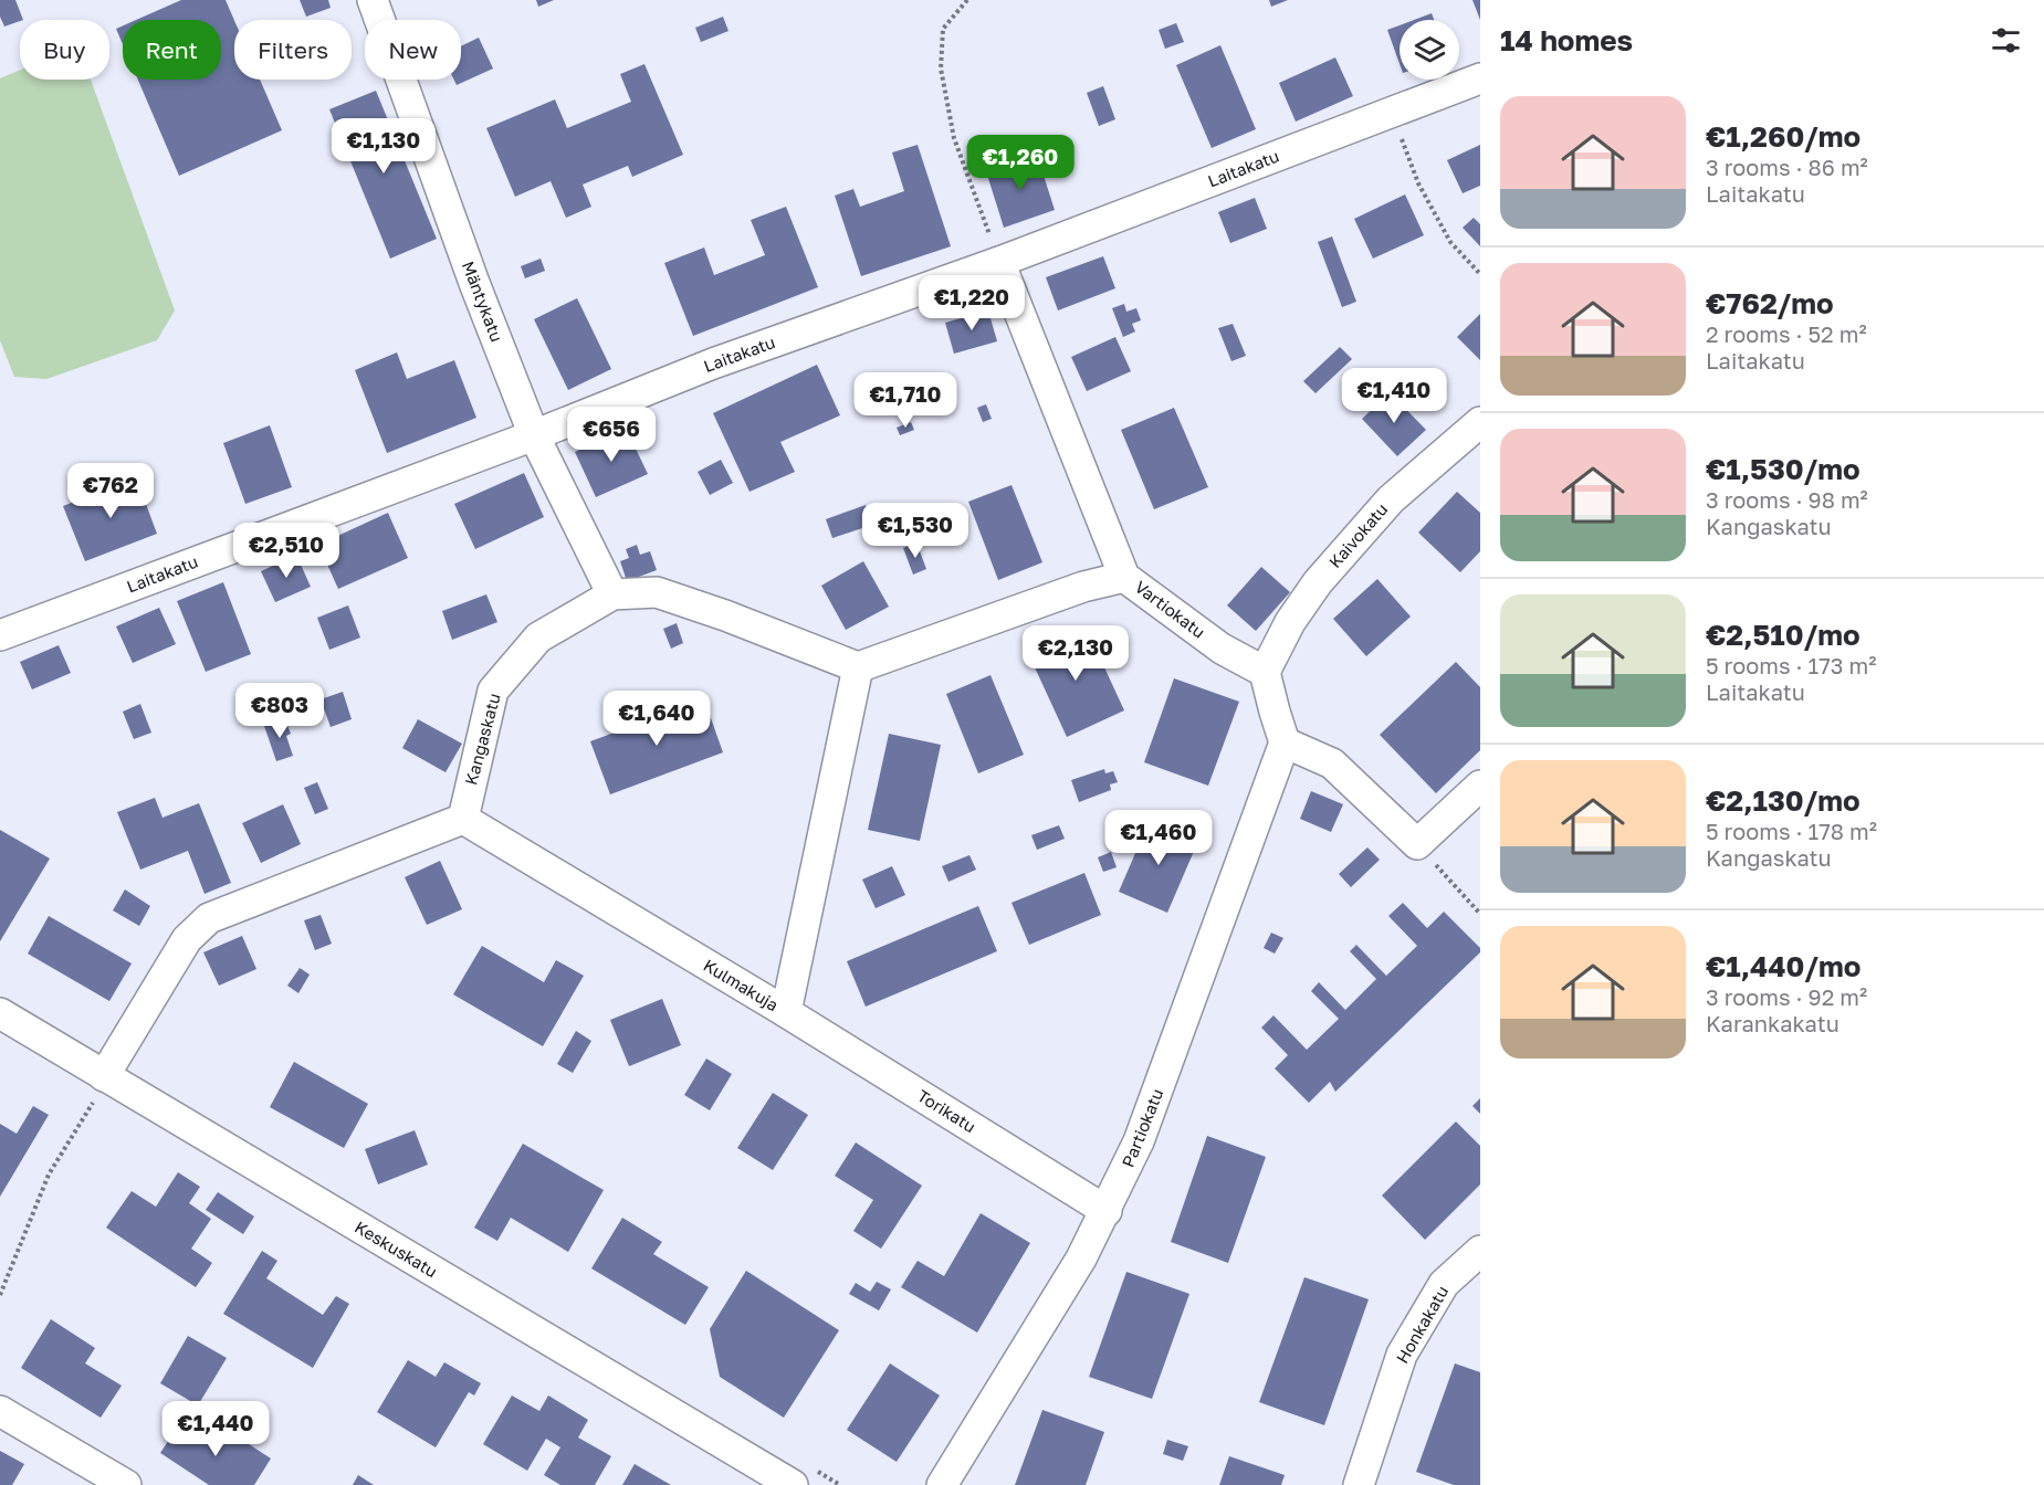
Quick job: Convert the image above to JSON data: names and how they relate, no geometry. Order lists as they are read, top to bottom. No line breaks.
{"streets":{"street":["Laitakatu","Mäntykatu","Kaivokatu","Vartiokatu","Kangaskatu","Kulmakuja","Torikatu","Partiokatu","Keskuskatu","Honkakatu"]},"crossings":[["Laitakatu","Mäntykatu"],["Laitakatu","Vartiokatu"],["Mäntykatu","Kangaskatu"],["Kaivokatu","Vartiokatu"],["Kangaskatu","Kulmakuja"],["Kulmakuja","Torikatu"],["Torikatu","Partiokatu"]],"page":{"heading":"14 homes","chip":["Buy","Rent","Filters","New"],"list":[{"name":"€1,260/mo","note":"3 rooms · 86 m² · Laitakatu"},{"name":"€762/mo","note":"2 rooms · 52 m² · Laitakatu"},{"name":"€1,530/mo","note":"3 rooms · 98 m² · Kangaskatu"},{"name":"€2,510/mo","note":"5 rooms · 173 m² · Laitakatu"},{"name":"€2,130/mo","note":"5 rooms · 178 m² · Kangaskatu"},{"name":"€1,440/mo","note":"3 rooms · 92 m² · Karankakatu"}],"price":["€1,130","€1,260","€1,220","€1,410","€1,710","€656","€762","€1,530","€2,510","€2,130","€803","€1,640","€1,460","€1,440"]}}
